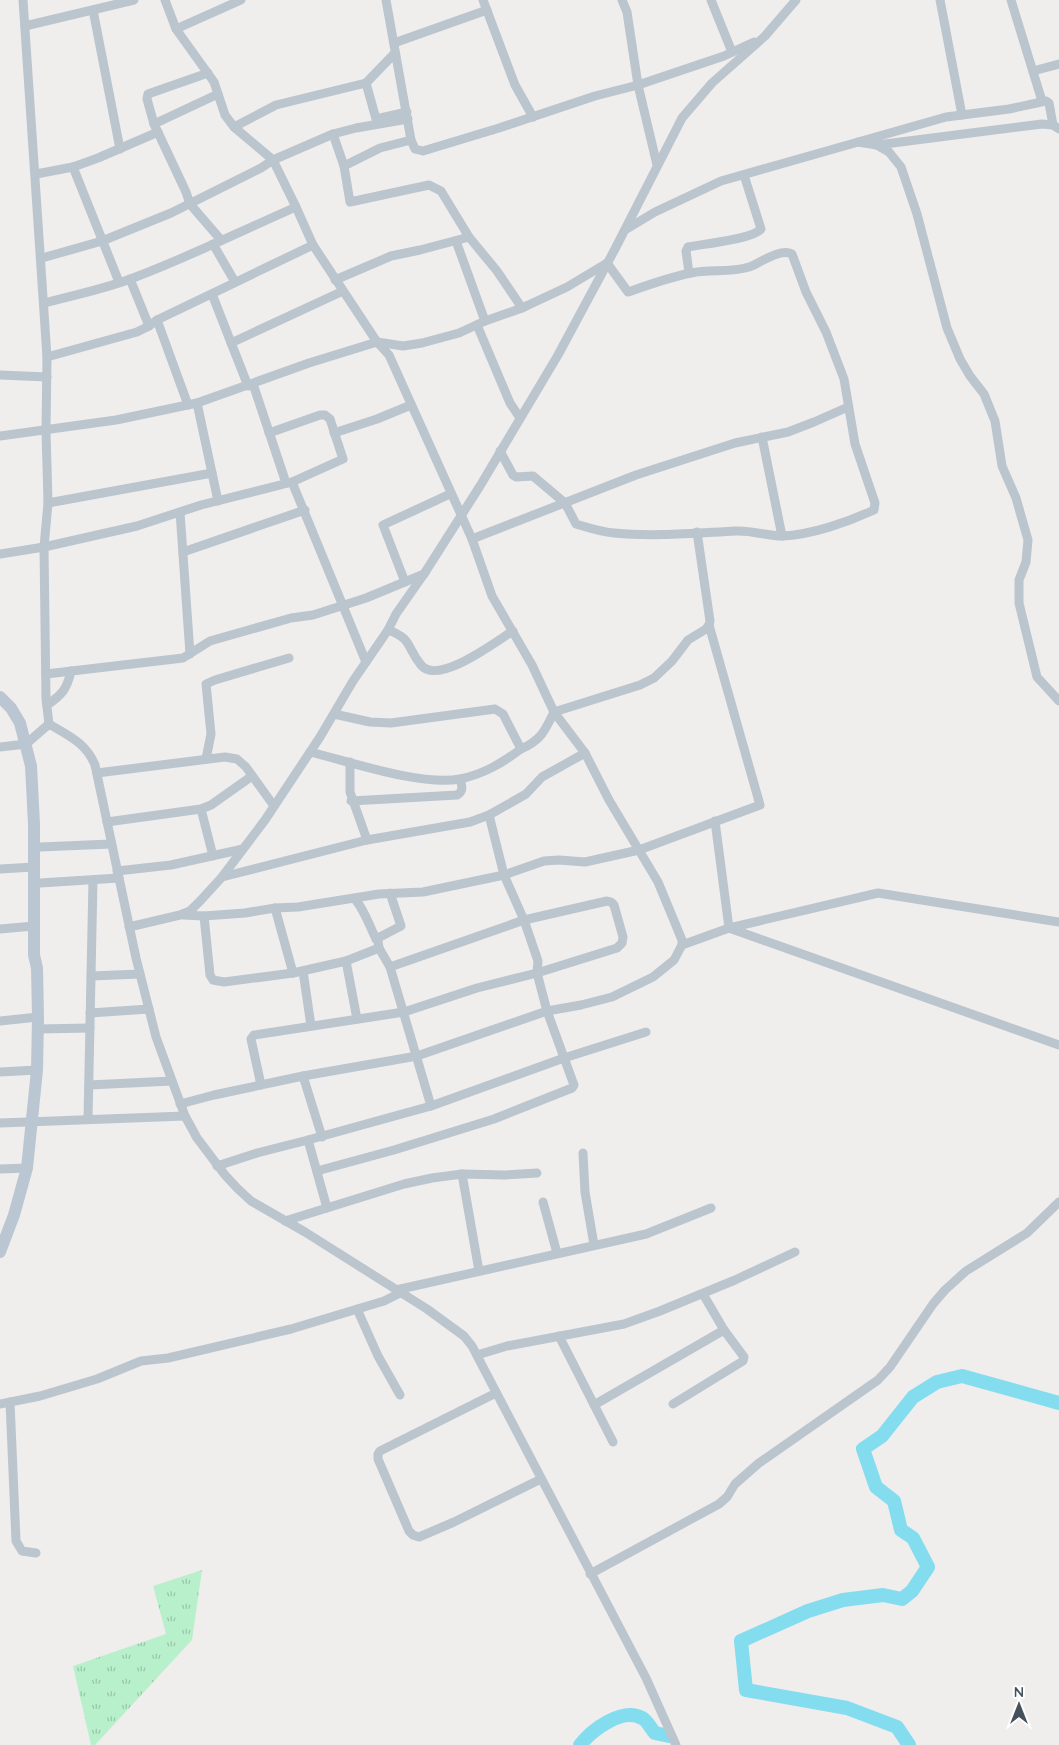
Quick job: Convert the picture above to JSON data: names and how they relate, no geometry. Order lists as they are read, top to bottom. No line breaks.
{"north":"top"}
